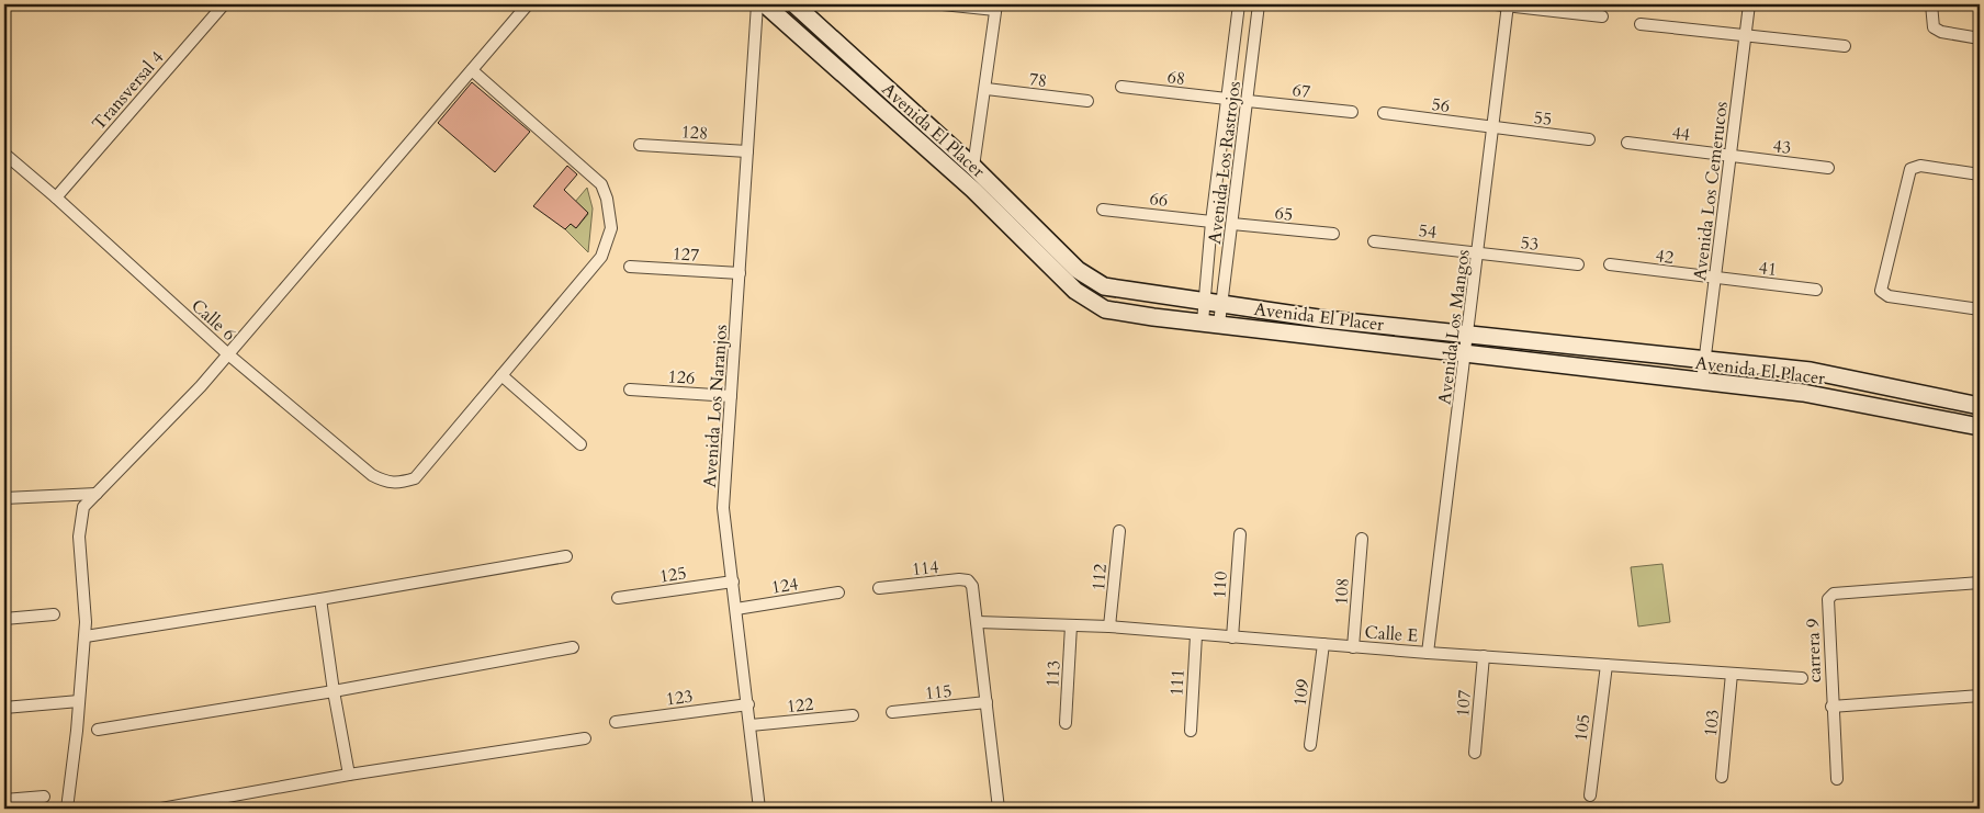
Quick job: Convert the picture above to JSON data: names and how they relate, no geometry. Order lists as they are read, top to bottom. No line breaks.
{"streets":{"street":["68","78","Transversal 4","67","56","55","Avenida El Placer","128","44","43","Avenida Los Rastrojos","Avenida Los Cemerucos","66","65","54","53","127","42","41","Calle 6","Avenida Los Mangos","126","Avenida Los Naranjos","114","125","112","124","110","108","Calle E","carrera 9","113","111","115","109","123","107","122","103","105"]},"crossings":[["68","Avenida Los Rastrojos"],["Transversal 4","Calle 6"],["67","Avenida Los Rastrojos"],["56","55"],["56","Avenida Los Mangos"],["55","Avenida Los Mangos"],["Avenida El Placer","Avenida Los Rastrojos"],["Avenida El Placer","Avenida Los Cemerucos"],["Avenida El Placer","Avenida Los Mangos"],["128","Avenida Los Naranjos"],["44","43"],["44","Avenida Los Cemerucos"],["43","Avenida Los Cemerucos"],["Avenida Los Rastrojos","66"],["Avenida Los Rastrojos","65"],["Avenida Los Cemerucos","42"],["Avenida Los Cemerucos","41"],["54","53"],["54","Avenida Los Mangos"],["53","Avenida Los Mangos"],["127","Avenida Los Naranjos"],["42","41"],["Avenida Los Mangos","Calle E"],["126","Avenida Los Naranjos"],["Avenida Los Naranjos","125"],["Avenida Los Naranjos","124"],["Avenida Los Naranjos","123"],["Avenida Los Naranjos","122"],["114","Calle E"],["112","Calle E"],["110","Calle E"],["108","Calle E"],["Calle E","113"],["Calle E","111"],["Calle E","109"],["Calle E","107"],["Calle E","103"],["Calle E","105"]]}
